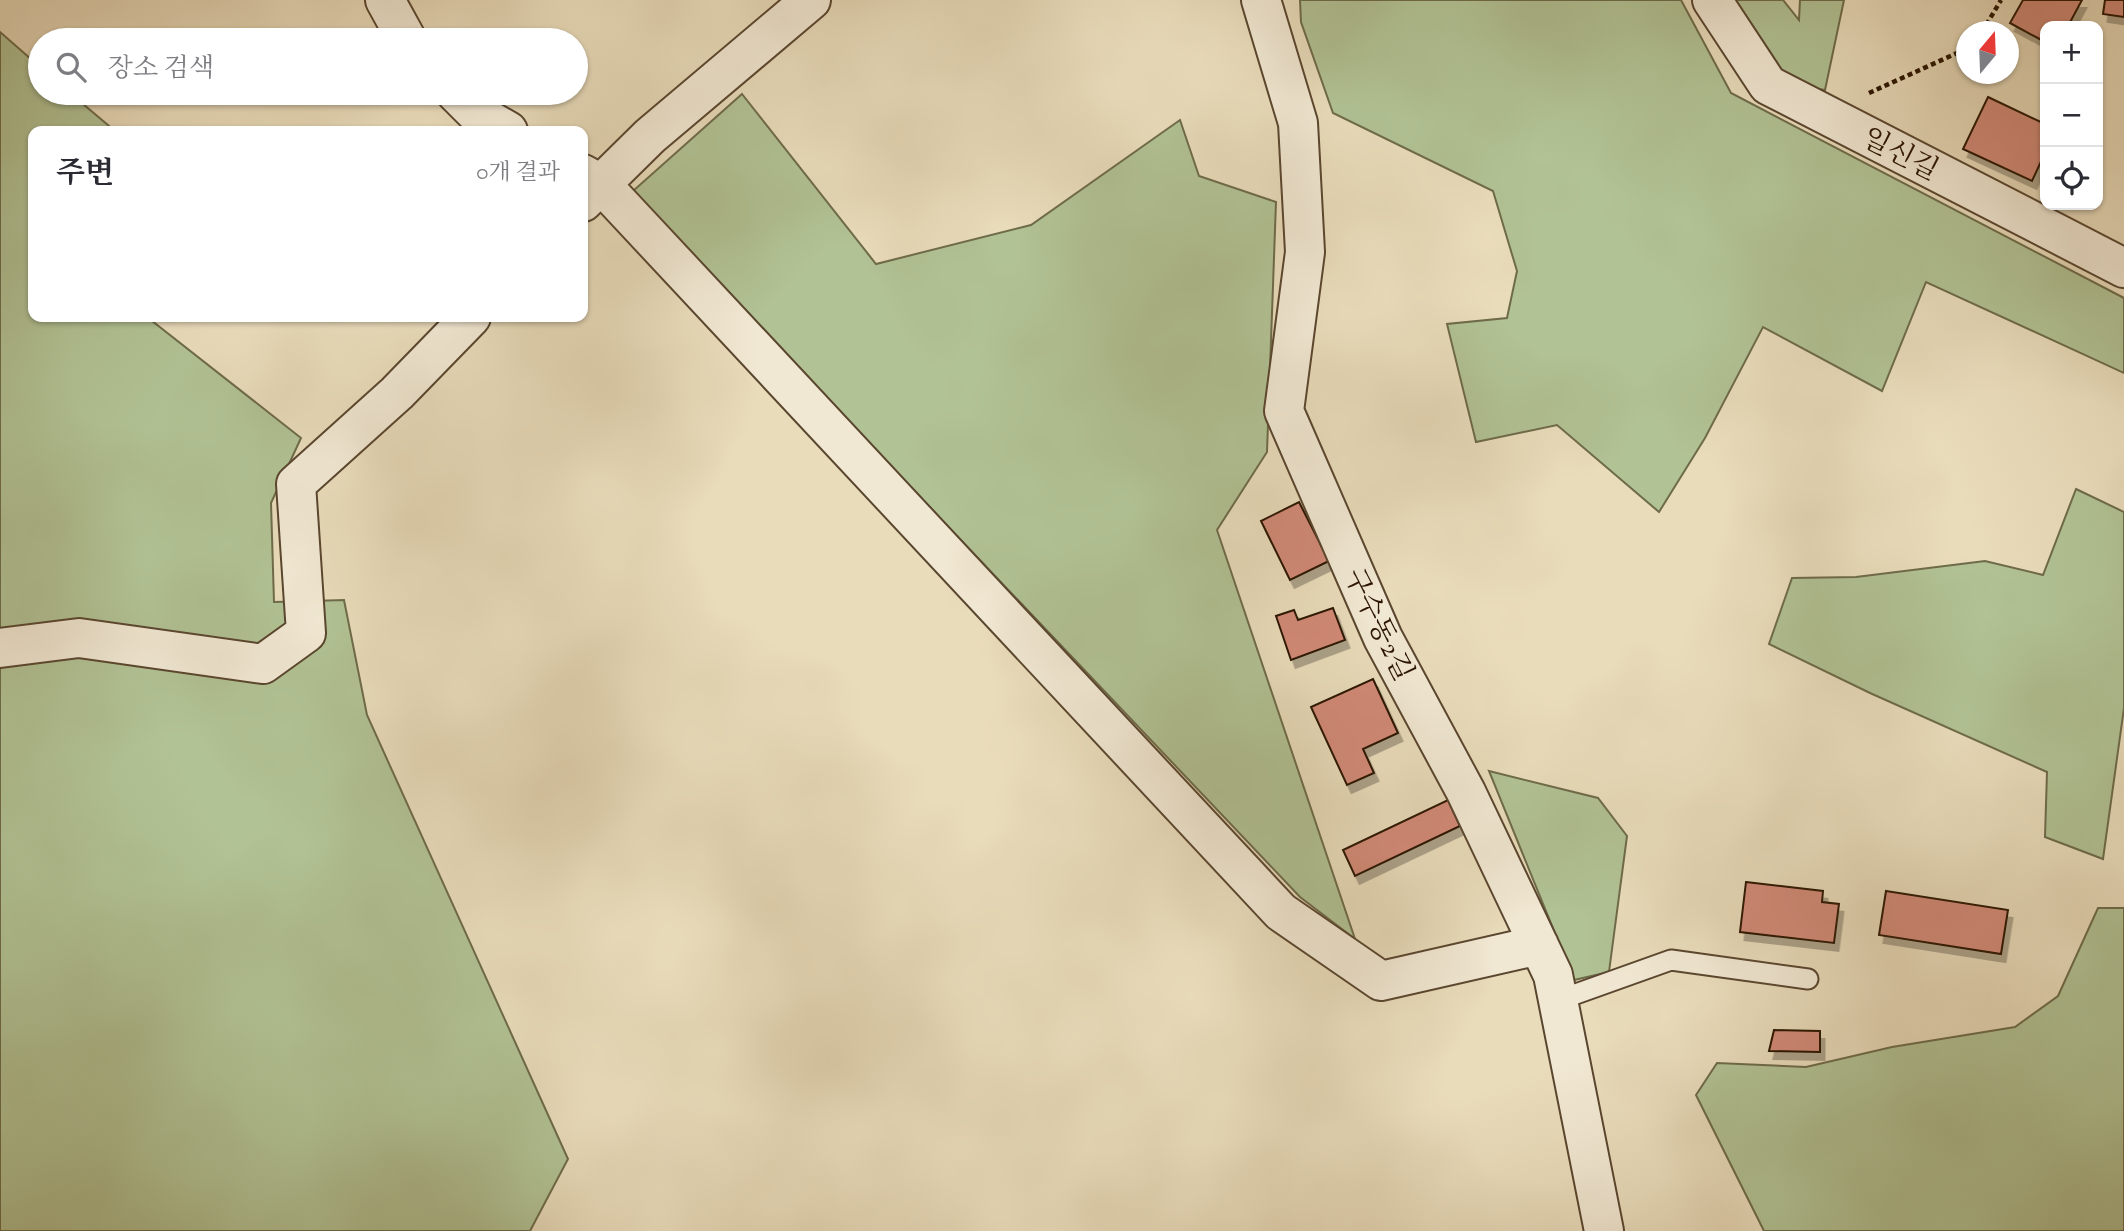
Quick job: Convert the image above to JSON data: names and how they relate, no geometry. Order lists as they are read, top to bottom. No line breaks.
{"streets":{"street":["일신길","구수동2길"]},"north":"top","page":{"map_buttons":["+","−"],"search":"장소 검색","heading":["주변","0개 결과"]}}
